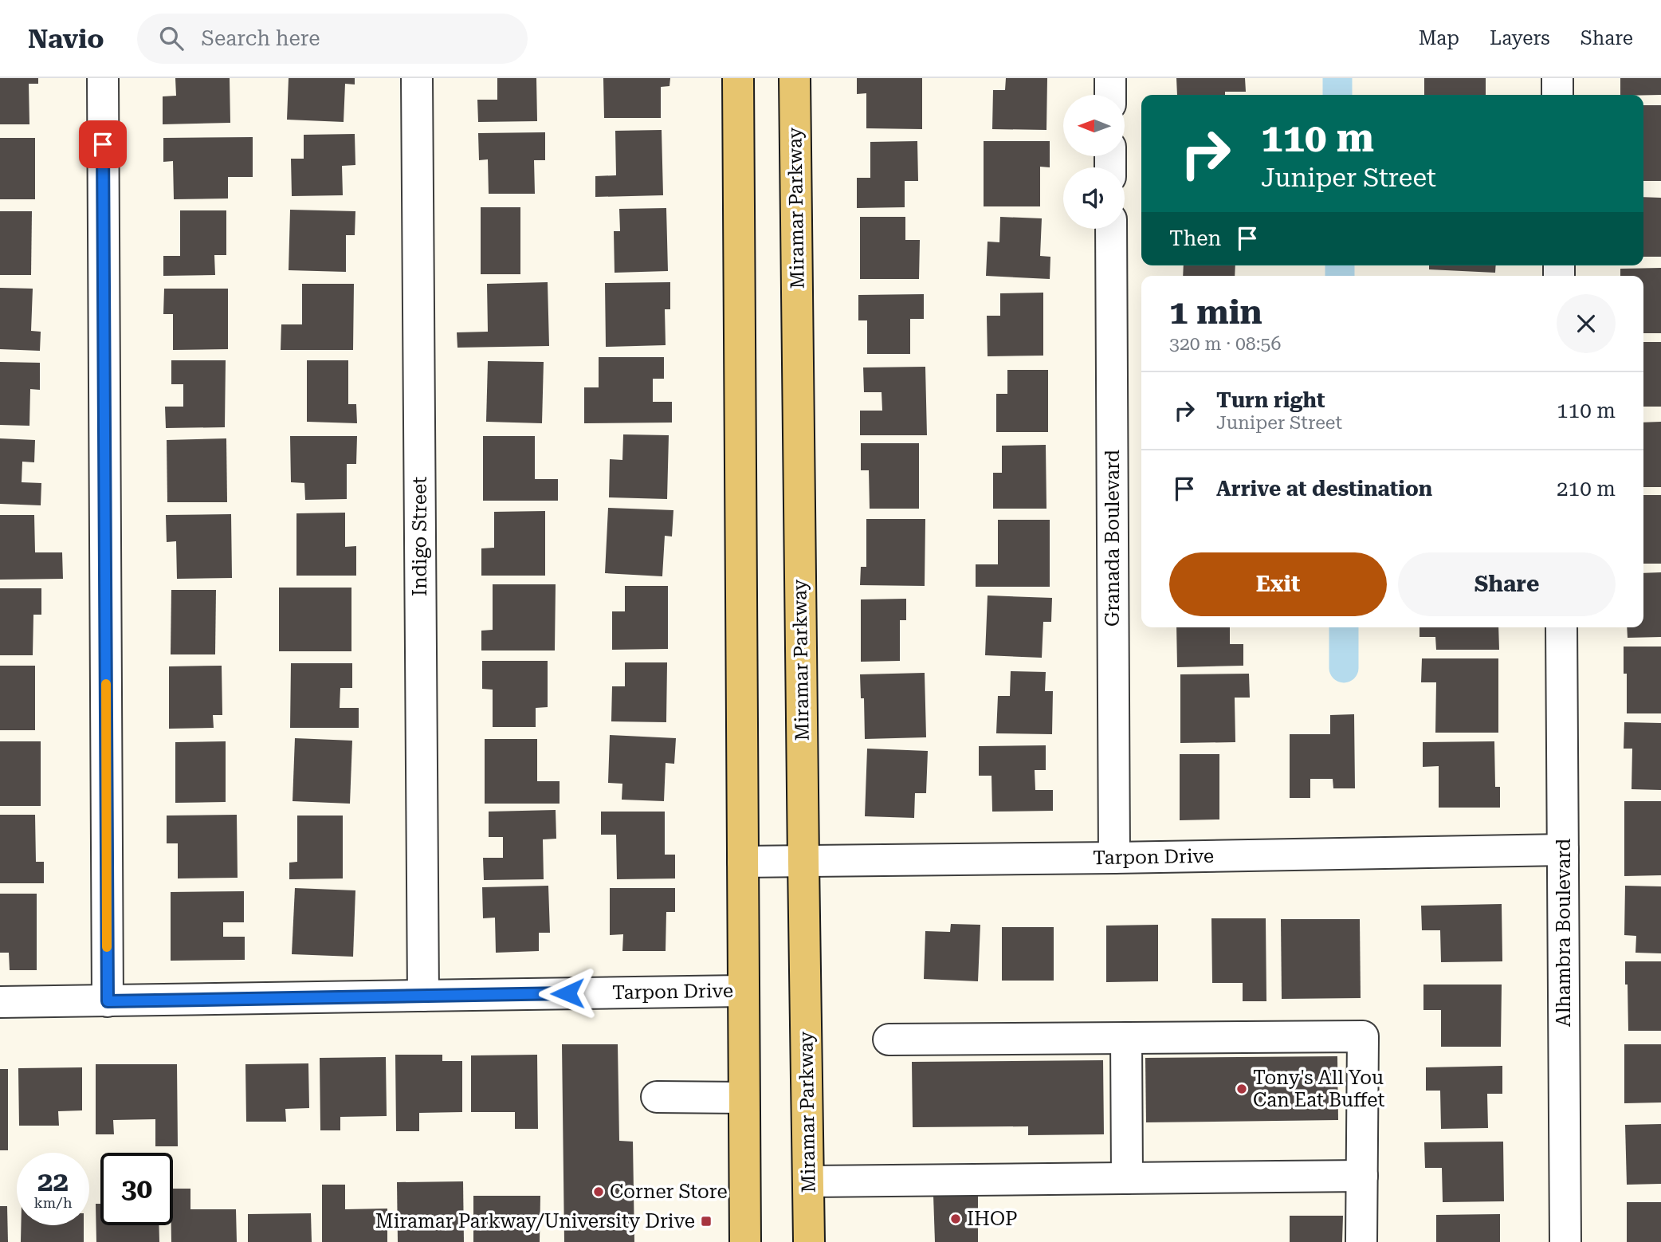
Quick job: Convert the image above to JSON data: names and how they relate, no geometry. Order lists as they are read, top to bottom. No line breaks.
{"streets":{"main road":["Miramar Parkway"],"street":["Indigo Street","Granada Boulevard","Tarpon Drive","Alhambra Boulevard"]},"crossings":[["Miramar Parkway","Tarpon Drive"],["Indigo Street","Tarpon Drive"],["Granada Boulevard","Tarpon Drive"],["Tarpon Drive","Alhambra Boulevard"]],"places":{"other":["Tony's All You Can Eat Buffet","Corner Store","IHOP"],"transit":["Miramar Parkway/University Drive"]},"north":"left","page":{"header":"Navio","search":"Search here","nav":["Map","Layers","Share"],"turn":["110 m","Juniper Street"],"then":"Then","heading":["1 min","320 m · 08:56"],"list":[{"name":"Turn right","note":"Juniper Street","value":"110 m"},{"name":"Arrive at destination","value":"210 m"}],"buttons":["Exit","Share"],"speed":"22 km/h","limit":"30"}}
